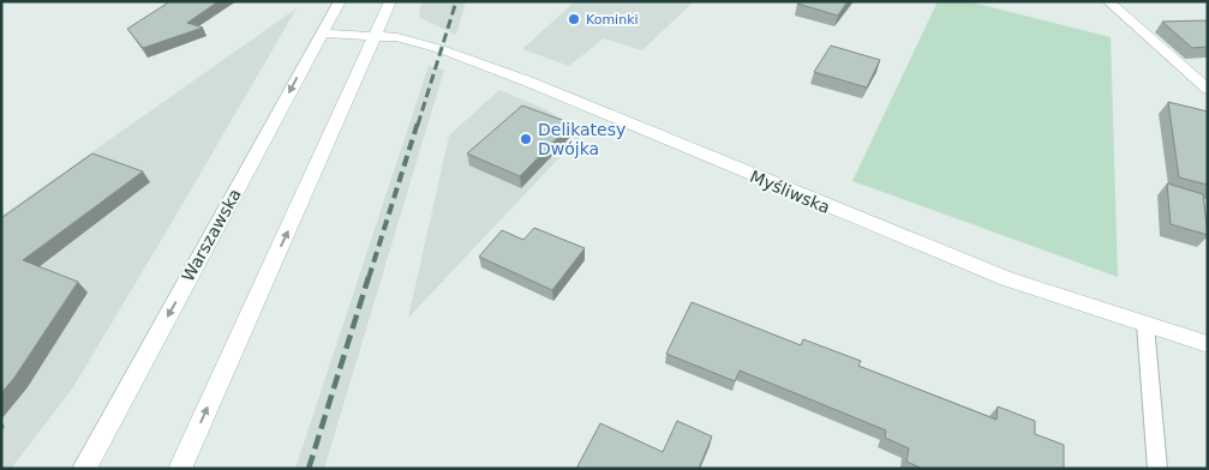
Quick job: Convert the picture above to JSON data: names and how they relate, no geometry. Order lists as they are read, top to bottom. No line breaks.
{"streets":{"main road":["Myśliwska","Warszawska"]},"crossings":[["Myśliwska","Warszawska"]],"places":["Kominki","Delikatesy Dwójka"]}
